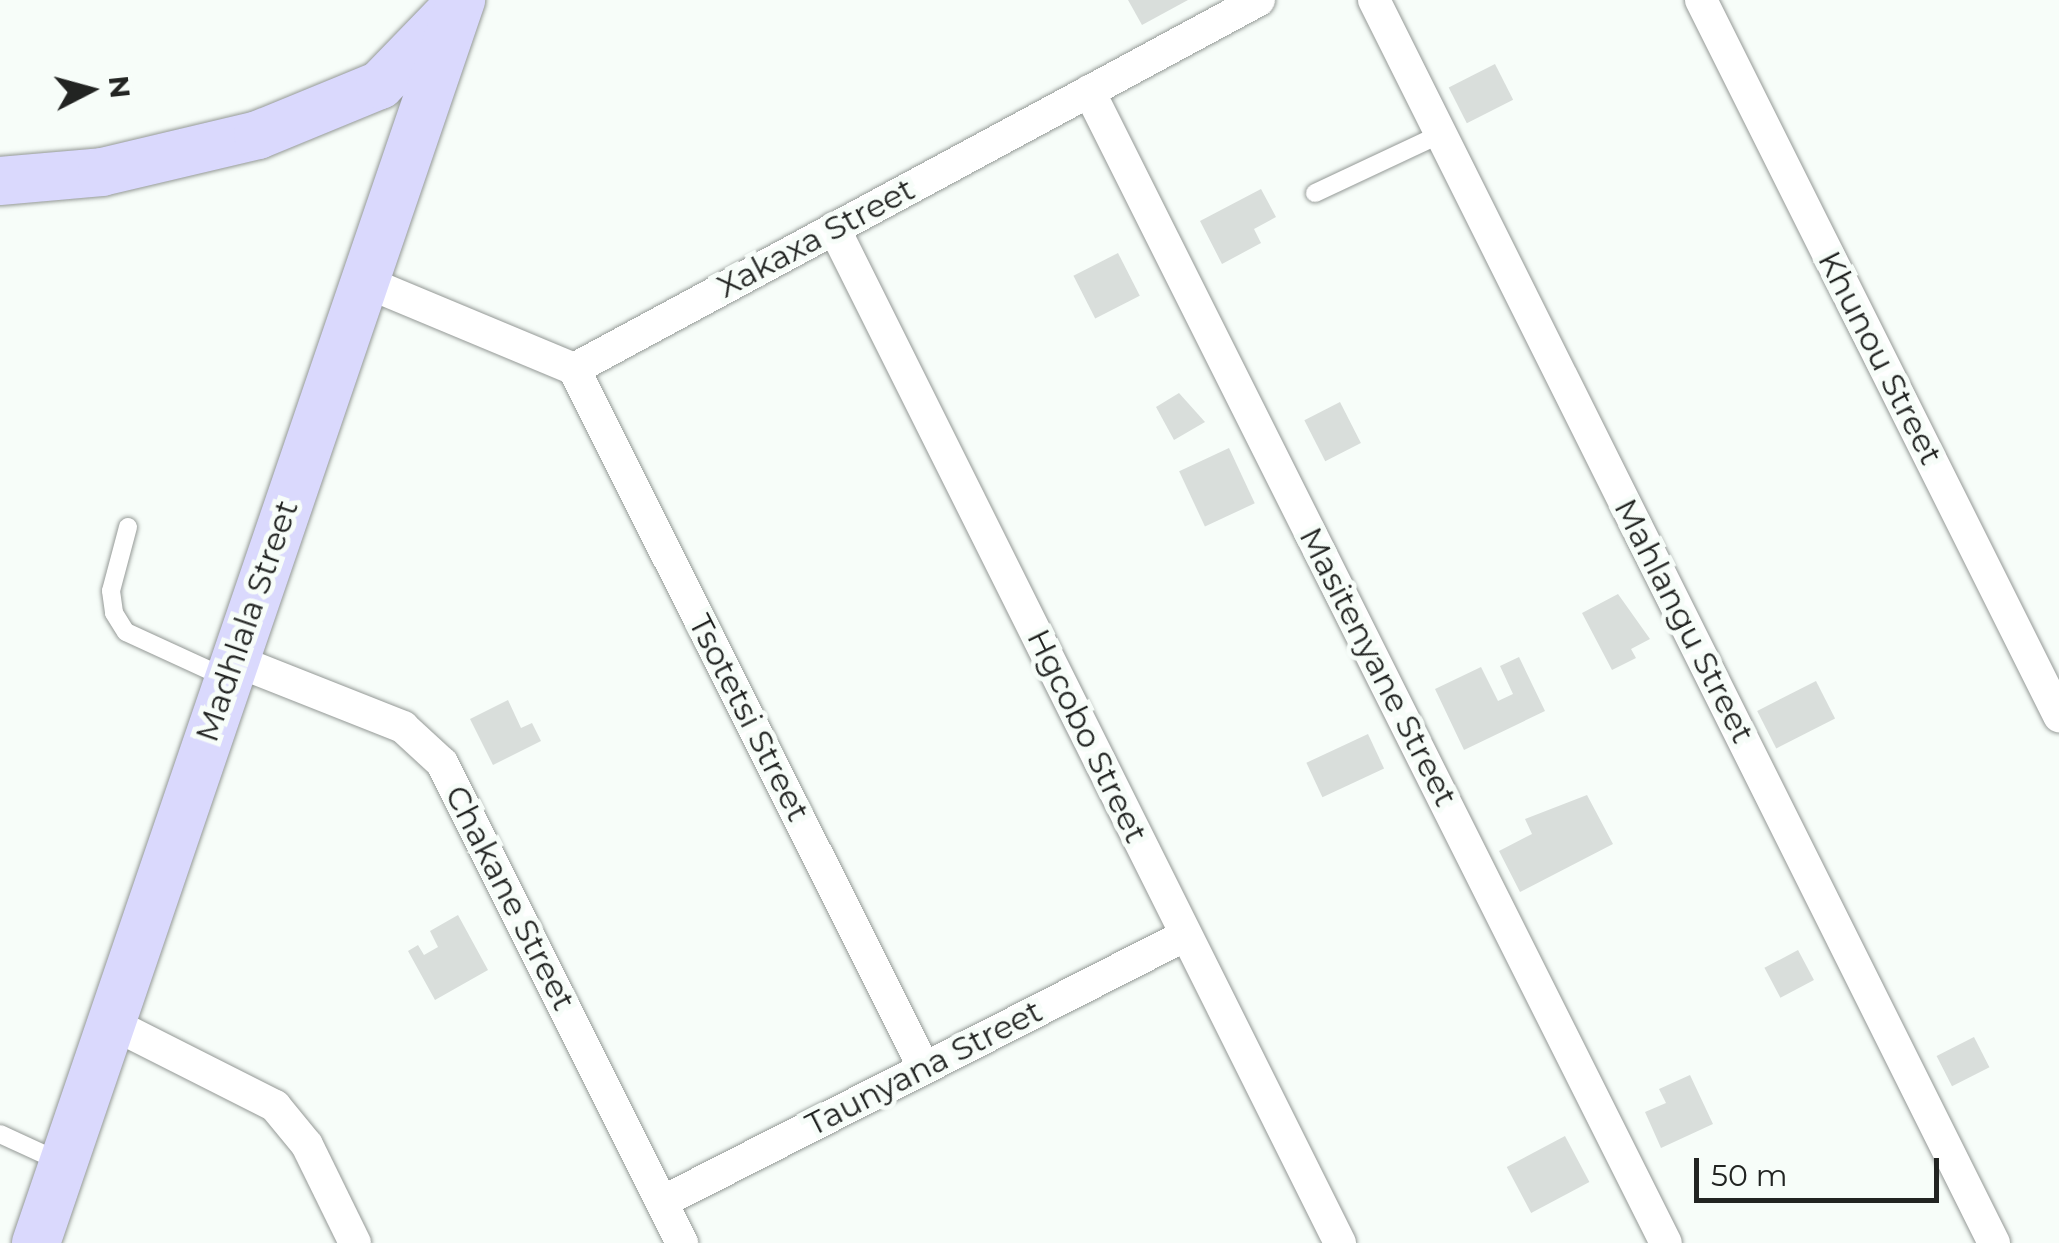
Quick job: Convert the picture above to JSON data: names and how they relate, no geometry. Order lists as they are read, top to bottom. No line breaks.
{"streets":{"street":["Xakaxa Street","Khunou Street","Madhlala Street","Mahlangu Street","Masitenyane Street","Tsotetsi Street","Hgcobo Street","Chakane Street","Taunyana Street"]},"crossings":[["Xakaxa Street","Masitenyane Street"],["Xakaxa Street","Tsotetsi Street"],["Xakaxa Street","Hgcobo Street"],["Madhlala Street","Chakane Street"],["Tsotetsi Street","Taunyana Street"],["Hgcobo Street","Taunyana Street"],["Chakane Street","Taunyana Street"]],"scale_bar":"50 m","north":"right"}
